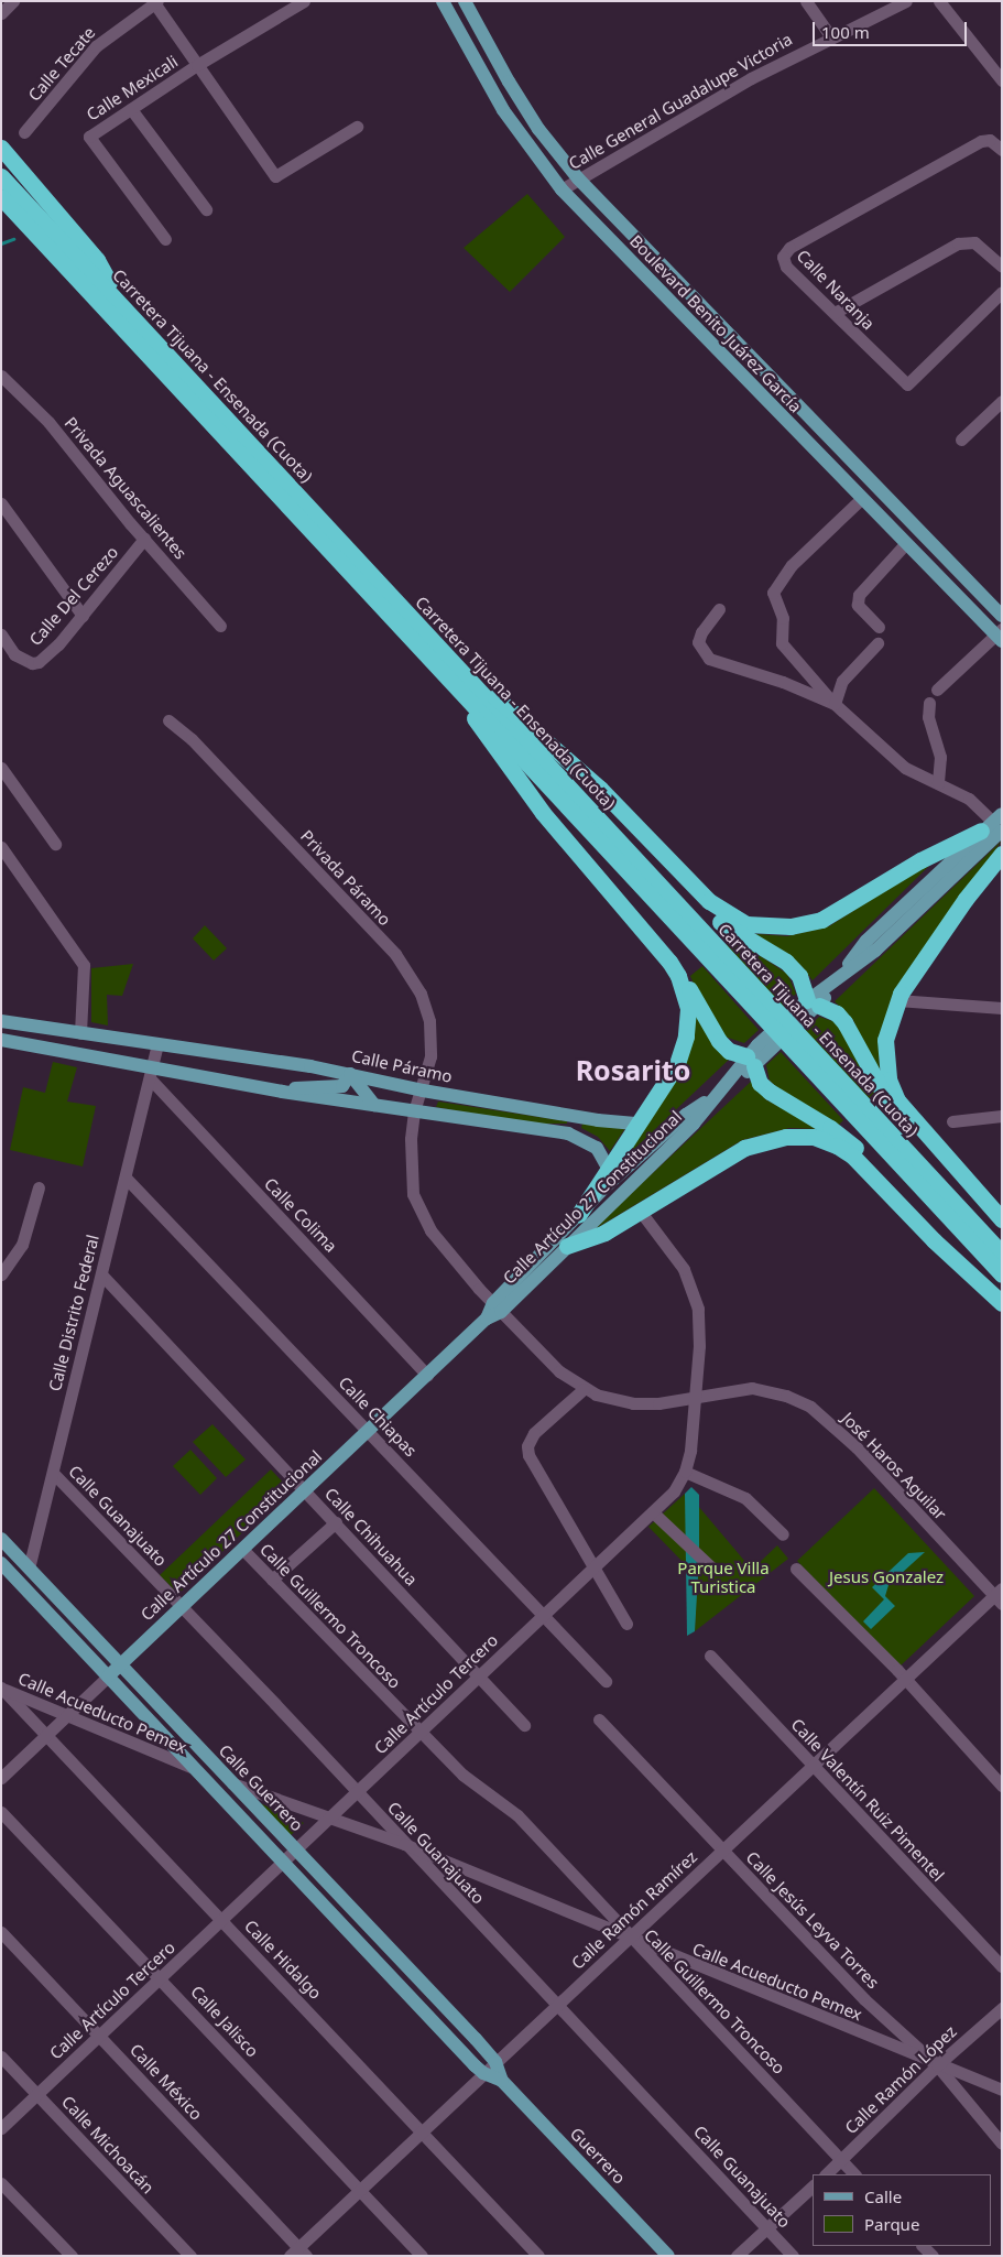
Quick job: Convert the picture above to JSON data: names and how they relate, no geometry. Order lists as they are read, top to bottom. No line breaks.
{"streets":{"highway":["Carretera Tijuana - Ensenada (Cuota)"],"main road":["Boulevard Benito Juárez García","Calle Páramo","Calle Artículo 27 Constitucional","Calle Guerrero","Guerrero"],"street":["Calle Tecate","Calle Mexicali","Calle General Guadalupe Victoria","Calle Naranja","Privada Aguascalientes","Calle Del Cerezo","Privada Páramo","Calle Colima","Calle Distrito Federal","Calle Chiapas","José Haros Aguilar","Calle Guanajuato","Calle Chihuahua","Calle Guillermo Troncoso","Calle Artículo Tercero","Calle Acueducto Pemex","Calle Valentín Ruiz Pimentel","Calle Ramón Ramírez","Calle Jesús Leyva Torres","Calle Hidalgo","Calle Jalisco","Calle Ramón López","Calle México","Calle Michoacán"]},"crossings":[["Calle General Guadalupe Victoria","Boulevard Benito Juárez García"],["Privada Aguascalientes","Calle Del Cerezo"],["Privada Páramo","Calle Páramo"],["Privada Páramo","José Haros Aguilar"],["Calle Páramo","Calle Distrito Federal"],["Calle Páramo","José Haros Aguilar"],["Calle Artículo 27 Constitucional","Calle Colima"],["Calle Artículo 27 Constitucional","Calle Chiapas"],["Calle Artículo 27 Constitucional","José Haros Aguilar"],["Calle Artículo 27 Constitucional","Calle Guanajuato"],["Calle Artículo 27 Constitucional","Calle Chihuahua"],["Calle Artículo 27 Constitucional","Calle Guillermo Troncoso"],["Calle Artículo 27 Constitucional","Calle Acueducto Pemex"],["Calle Artículo 27 Constitucional","Calle Guerrero"],["Calle Artículo 27 Constitucional","Calle Hidalgo"],["Calle Colima","Calle Distrito Federal"],["Calle Distrito Federal","Calle Chiapas"],["Calle Distrito Federal","Calle Guanajuato"],["Calle Distrito Federal","Calle Chihuahua"],["Calle Distrito Federal","Calle Guerrero"],["Calle Chiapas","Calle Artículo Tercero"],["José Haros Aguilar","Calle Artículo Tercero"],["José Haros Aguilar","Calle Ramón Ramírez"],["Calle Guanajuato","Calle Artículo Tercero"],["Calle Guanajuato","Calle Acueducto Pemex"],["Calle Guanajuato","Calle Ramón Ramírez"],["Calle Chihuahua","Calle Artículo Tercero"],["Calle Guillermo Troncoso","Calle Artículo Tercero"],["Calle Guillermo Troncoso","Calle Acueducto Pemex"],["Calle Guillermo Troncoso","Calle Ramón Ramírez"],["Calle Guillermo Troncoso","Calle Ramón López"],["Calle Artículo Tercero","Calle Acueducto Pemex"],["Calle Artículo Tercero","Calle Guerrero"],["Calle Artículo Tercero","Calle Hidalgo"],["Calle Artículo Tercero","Calle Jalisco"],["Calle Artículo Tercero","Calle México"],["Calle Artículo Tercero","Calle Michoacán"],["Calle Acueducto Pemex","Calle Guerrero"],["Calle Acueducto Pemex","Calle Ramón Ramírez"],["Calle Acueducto Pemex","Calle Jesús Leyva Torres"],["Calle Acueducto Pemex","Calle Hidalgo"],["Calle Acueducto Pemex","Calle Ramón López"],["Calle Guerrero","Calle Ramón Ramírez"],["Calle Guerrero","Guerrero"],["Calle Valentín Ruiz Pimentel","Calle Ramón Ramírez"],["Calle Ramón Ramírez","Calle Jesús Leyva Torres"],["Calle Ramón Ramírez","Calle Hidalgo"],["Calle Ramón Ramírez","Calle Jalisco"],["Calle Ramón Ramírez","Calle México"],["Calle Ramón Ramírez","Guerrero"],["Calle Jesús Leyva Torres","Calle Ramón López"]],"districts":["Rosarito"],"parks":["Parque Villa Turistica","Jesus Gonzalez"],"legend":["Calle","Parque"],"scale_bar":"100 m"}
